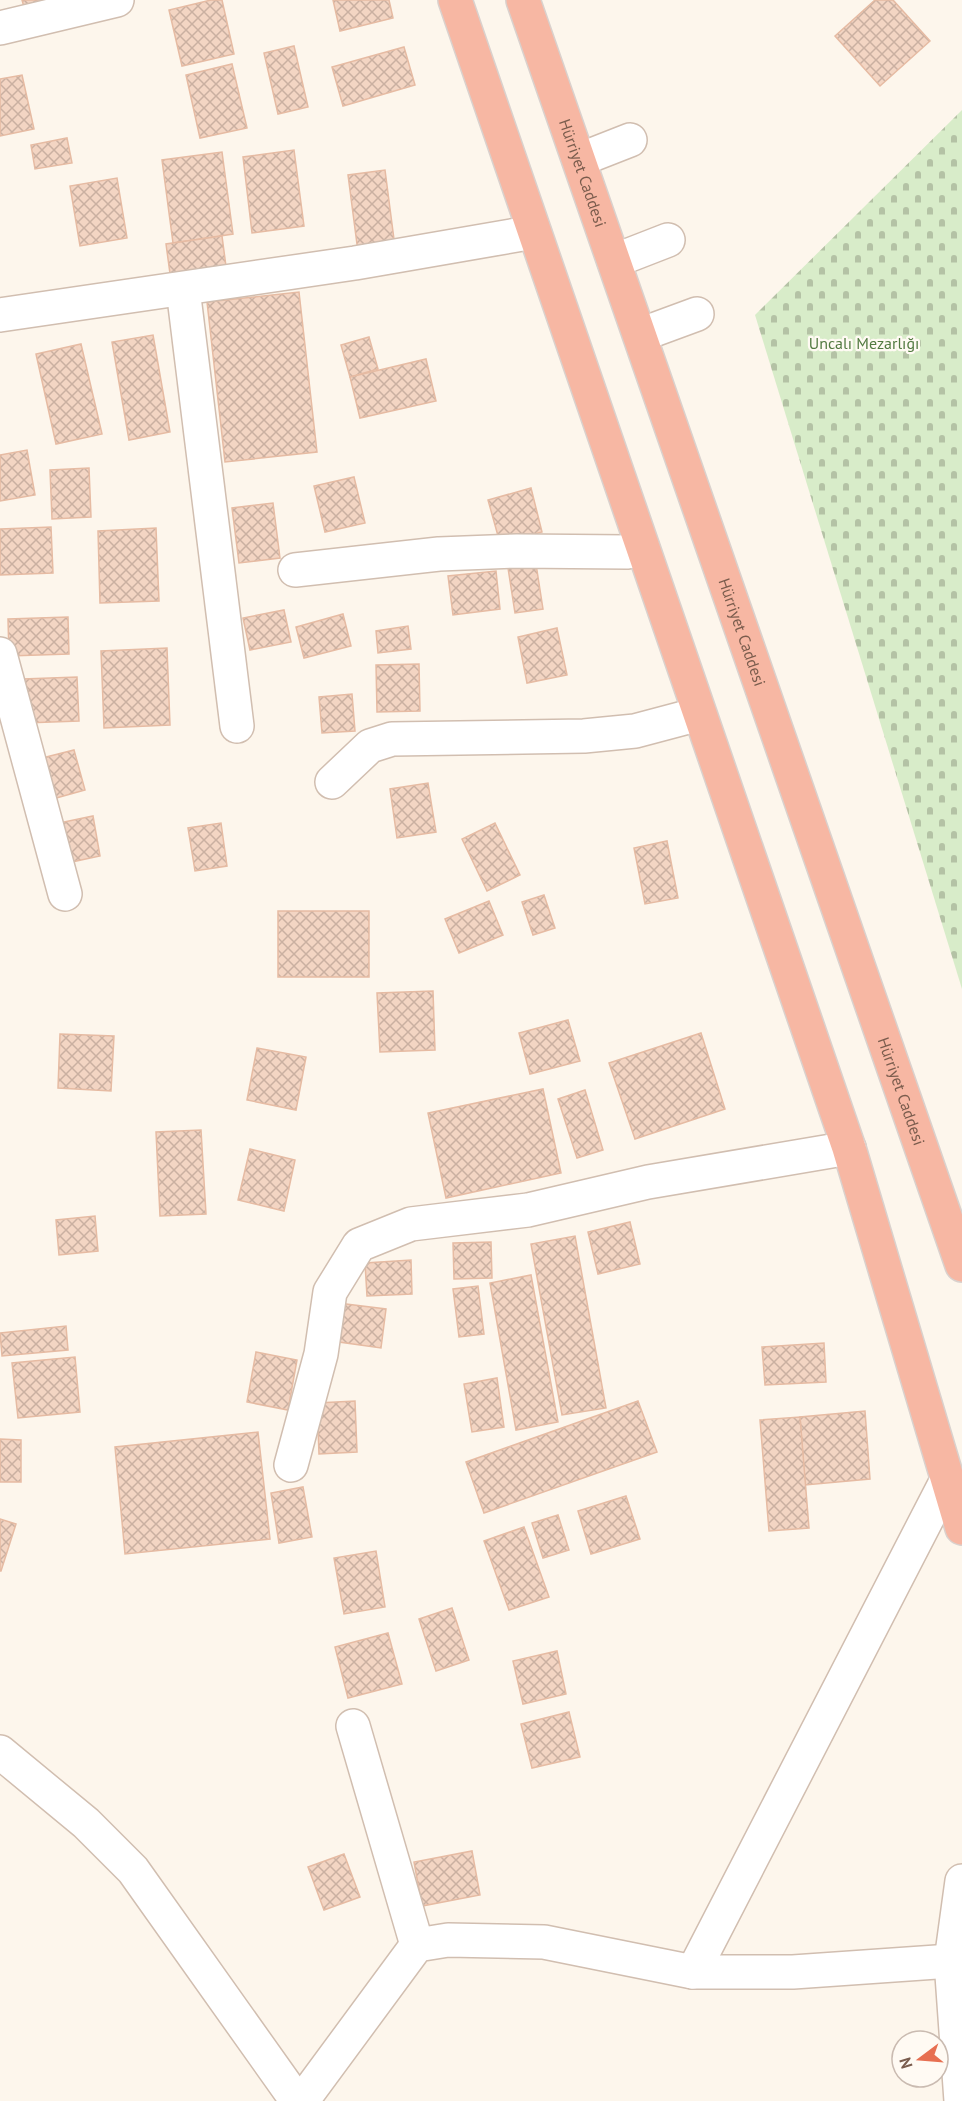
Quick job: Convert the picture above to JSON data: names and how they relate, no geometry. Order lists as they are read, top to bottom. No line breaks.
{"streets":{"highway":["Hürriyet Caddesi"]},"parks":["Uncalı Mezarlığı"],"north":"left"}
